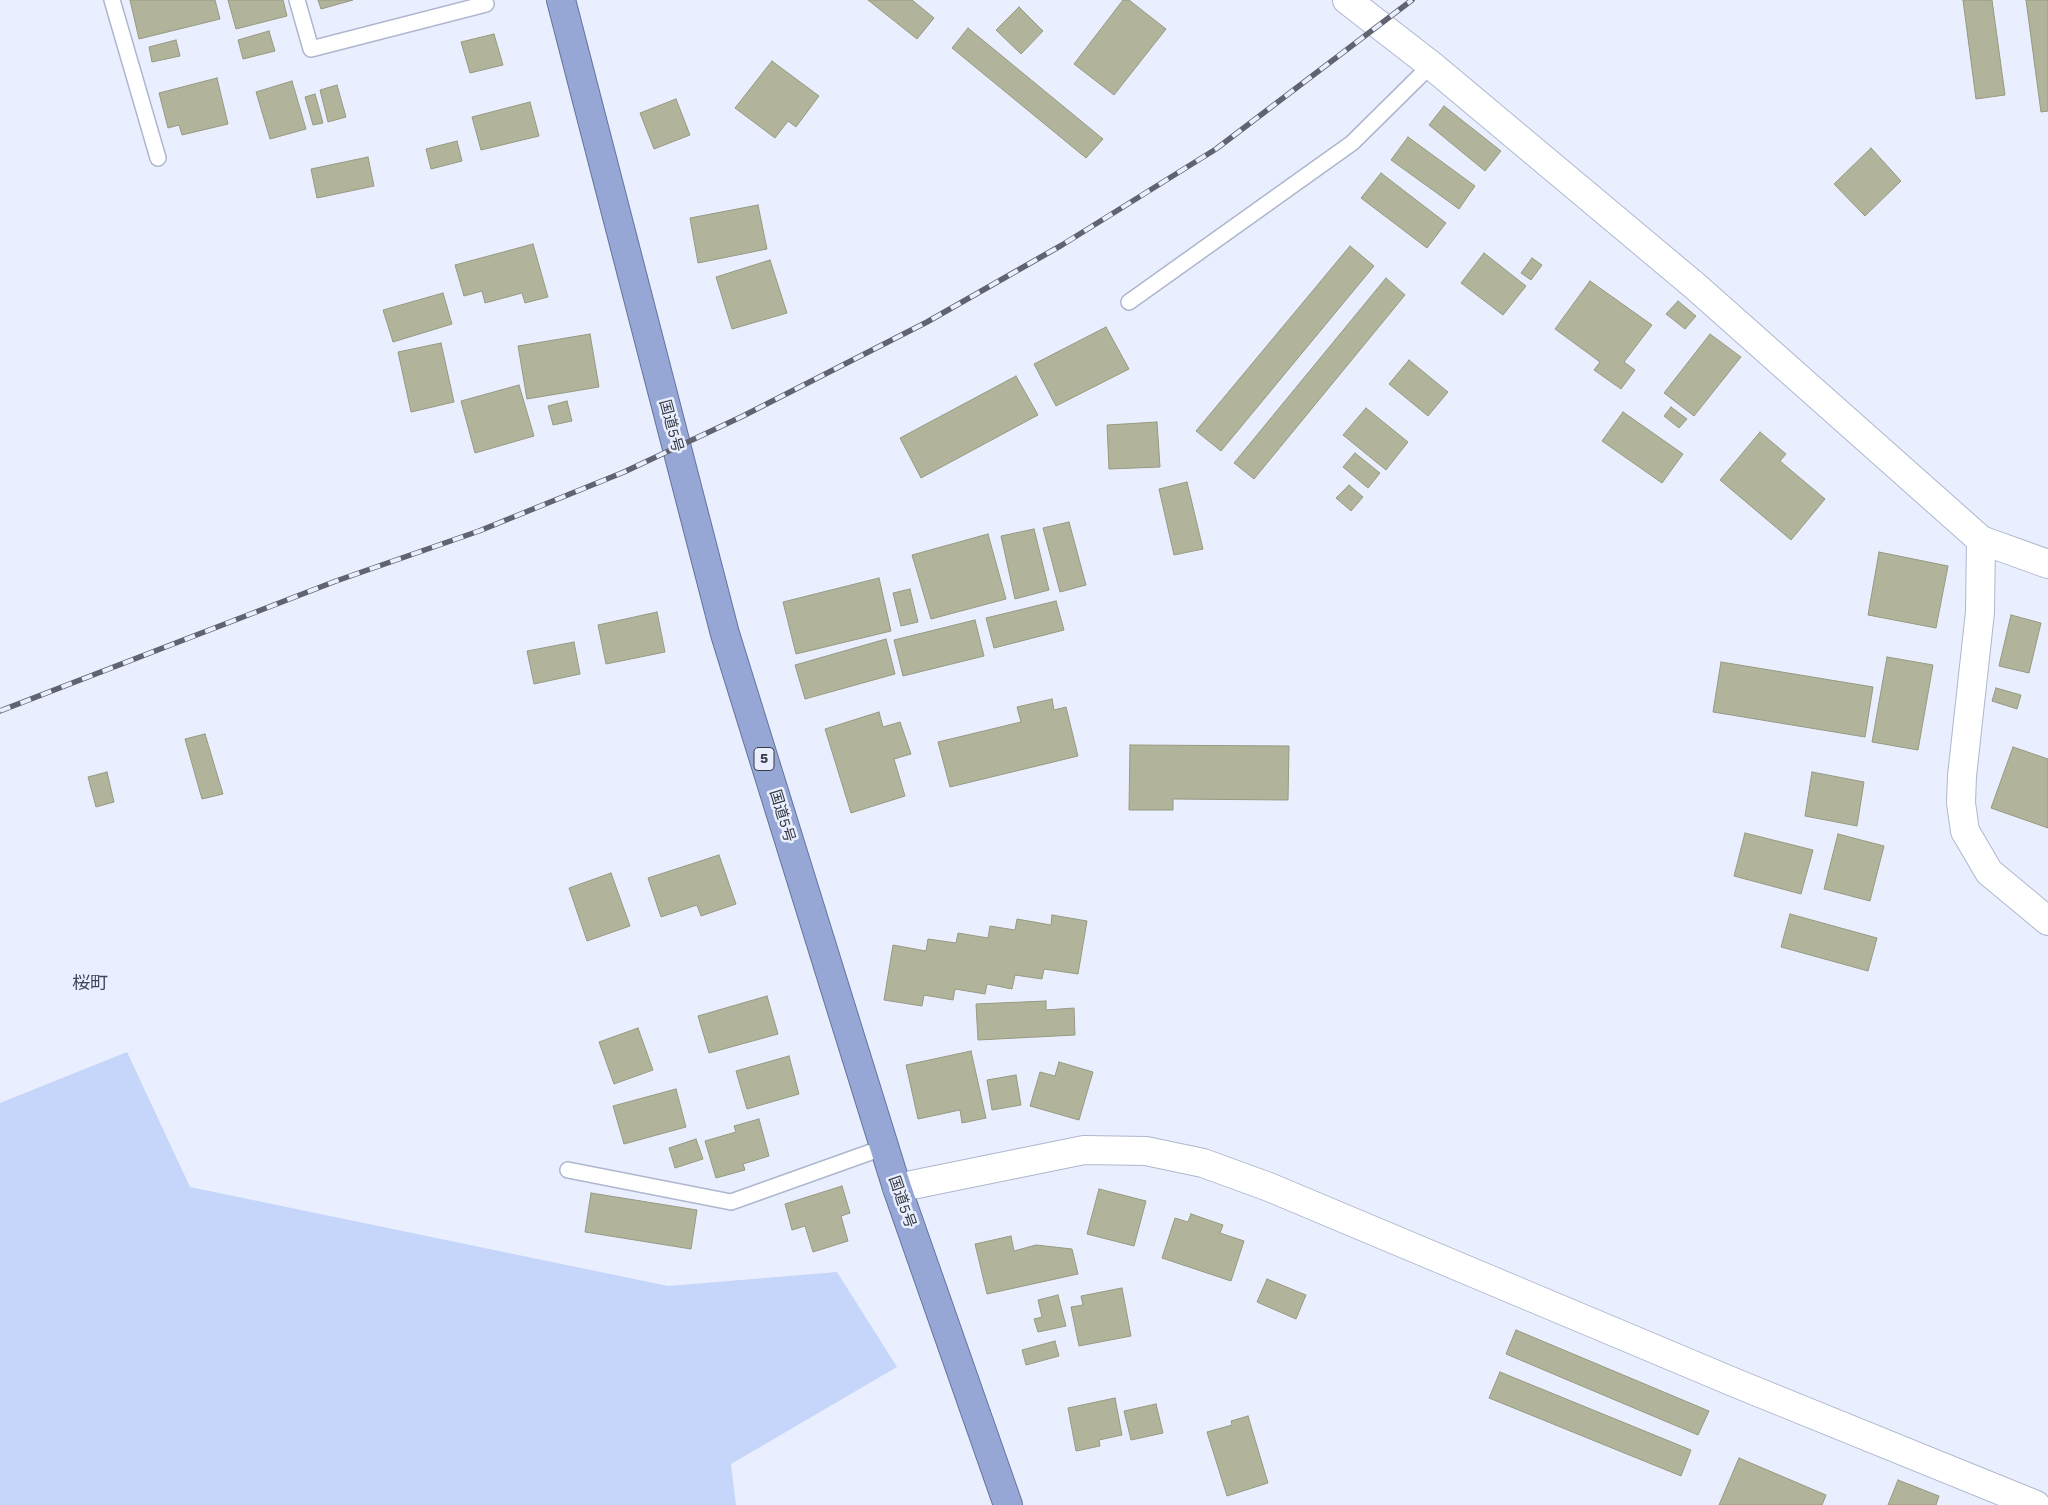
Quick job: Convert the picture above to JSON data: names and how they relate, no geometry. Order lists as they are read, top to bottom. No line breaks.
{"streets":{"highway":["国道5号","5"]},"districts":["桜町"]}
